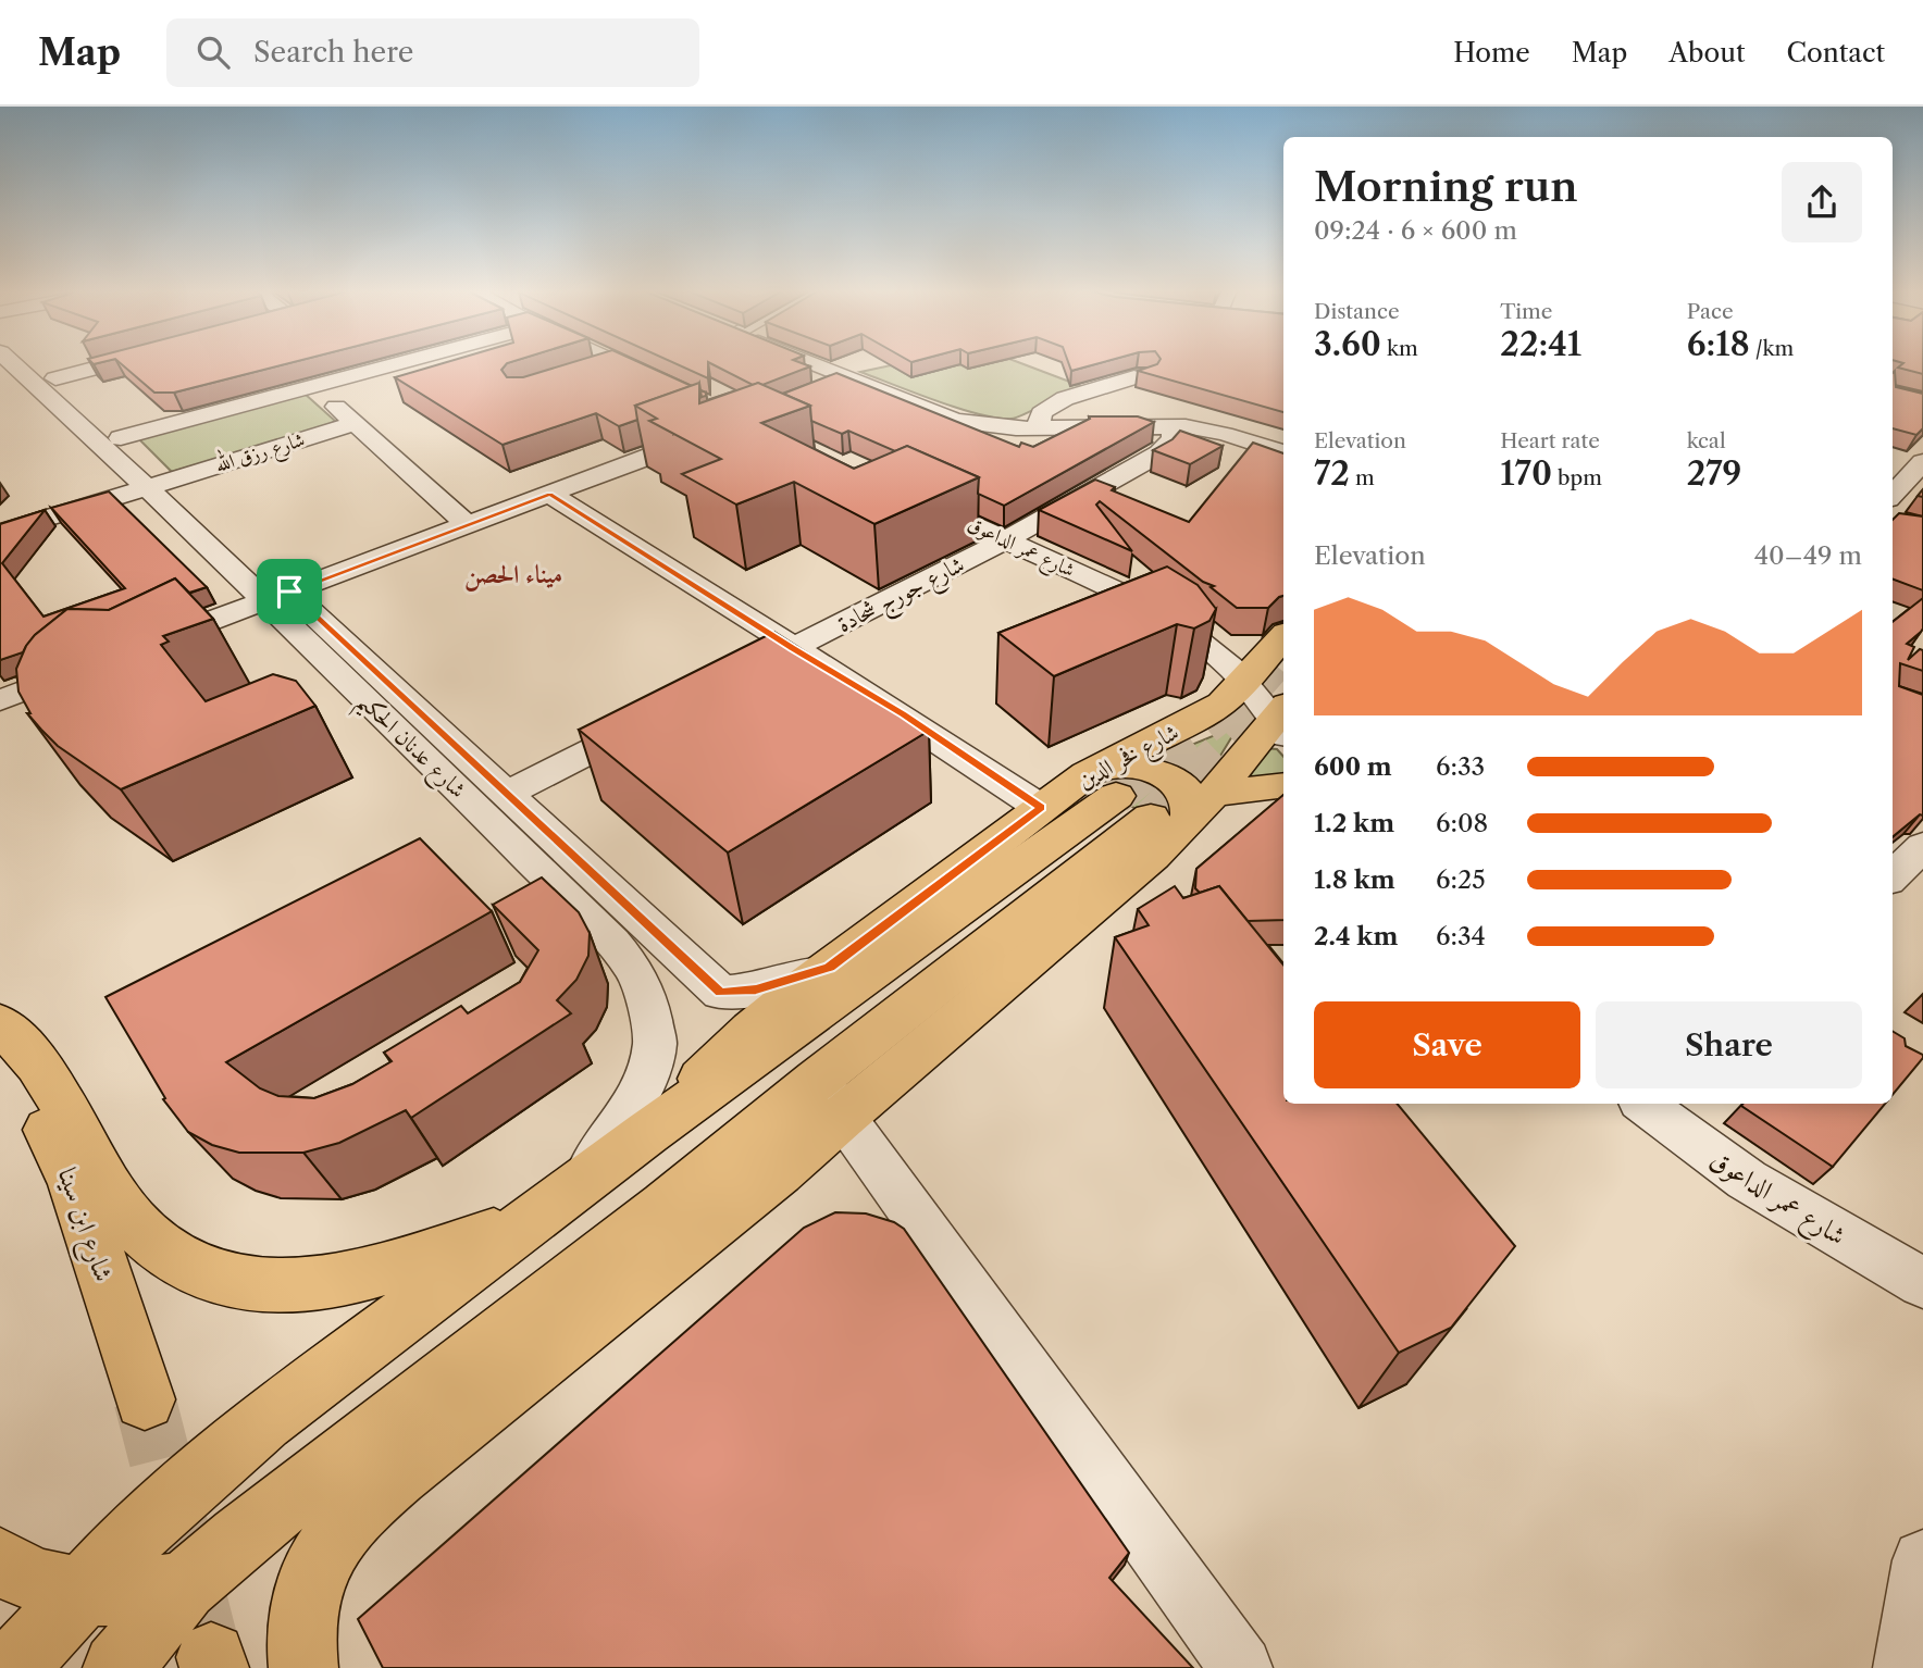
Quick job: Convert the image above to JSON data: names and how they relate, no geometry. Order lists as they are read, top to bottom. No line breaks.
{"streets":{"main road":["شارع فخر الدين","شارع ابن سينا"],"street":["شارع رزق الله","شارع عمر الداعوق","شارع جورج شحادة","شارع عدنان الحكيم"]},"crossings":[["شارع رزق الله","شارع عدنان الحكيم"],["شارع عمر الداعوق","شارع جورج شحادة"],["شارع عمر الداعوق","شارع فخر الدين"],["شارع عدنان الحكيم","شارع فخر الدين"]],"districts":["ميناء الحصن"],"page":{"header":"Map","search":"Search here","nav":["Home","Map","About","Contact"],"heading":["Morning run","09:24 · 6 × 600 m"],"stats":[["Distance","3.60 km"],["Time","22:41"],["Pace","6:18 /km"],["Elevation","72 m"],["Heart rate","170 bpm"],["kcal","279"]],"chart":["Elevation","40–49 m"],"list":[{"name":"600 m","note":"6:33"},{"name":"1.2 km","note":"6:08"},{"name":"1.8 km","note":"6:25"},{"name":"2.4 km","note":"6:34"}],"buttons":["Save","Share"]}}
